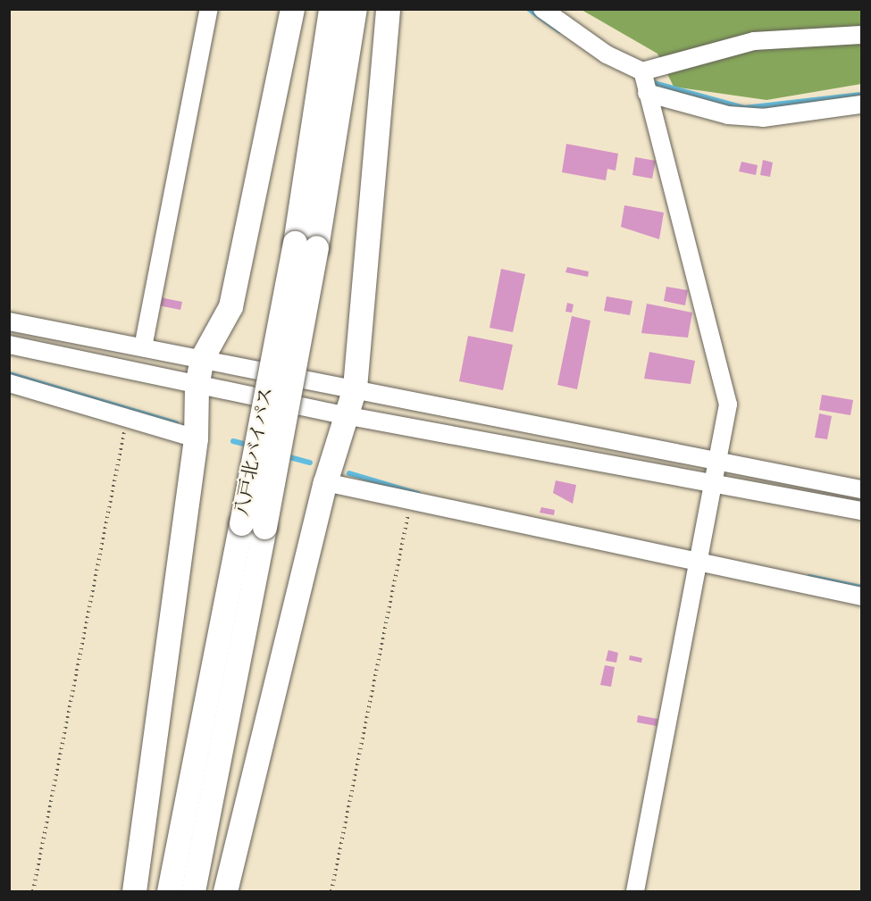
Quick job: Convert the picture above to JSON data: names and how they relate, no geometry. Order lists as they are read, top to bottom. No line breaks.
{"streets":{"highway":["八戸北バイパス"]}}
